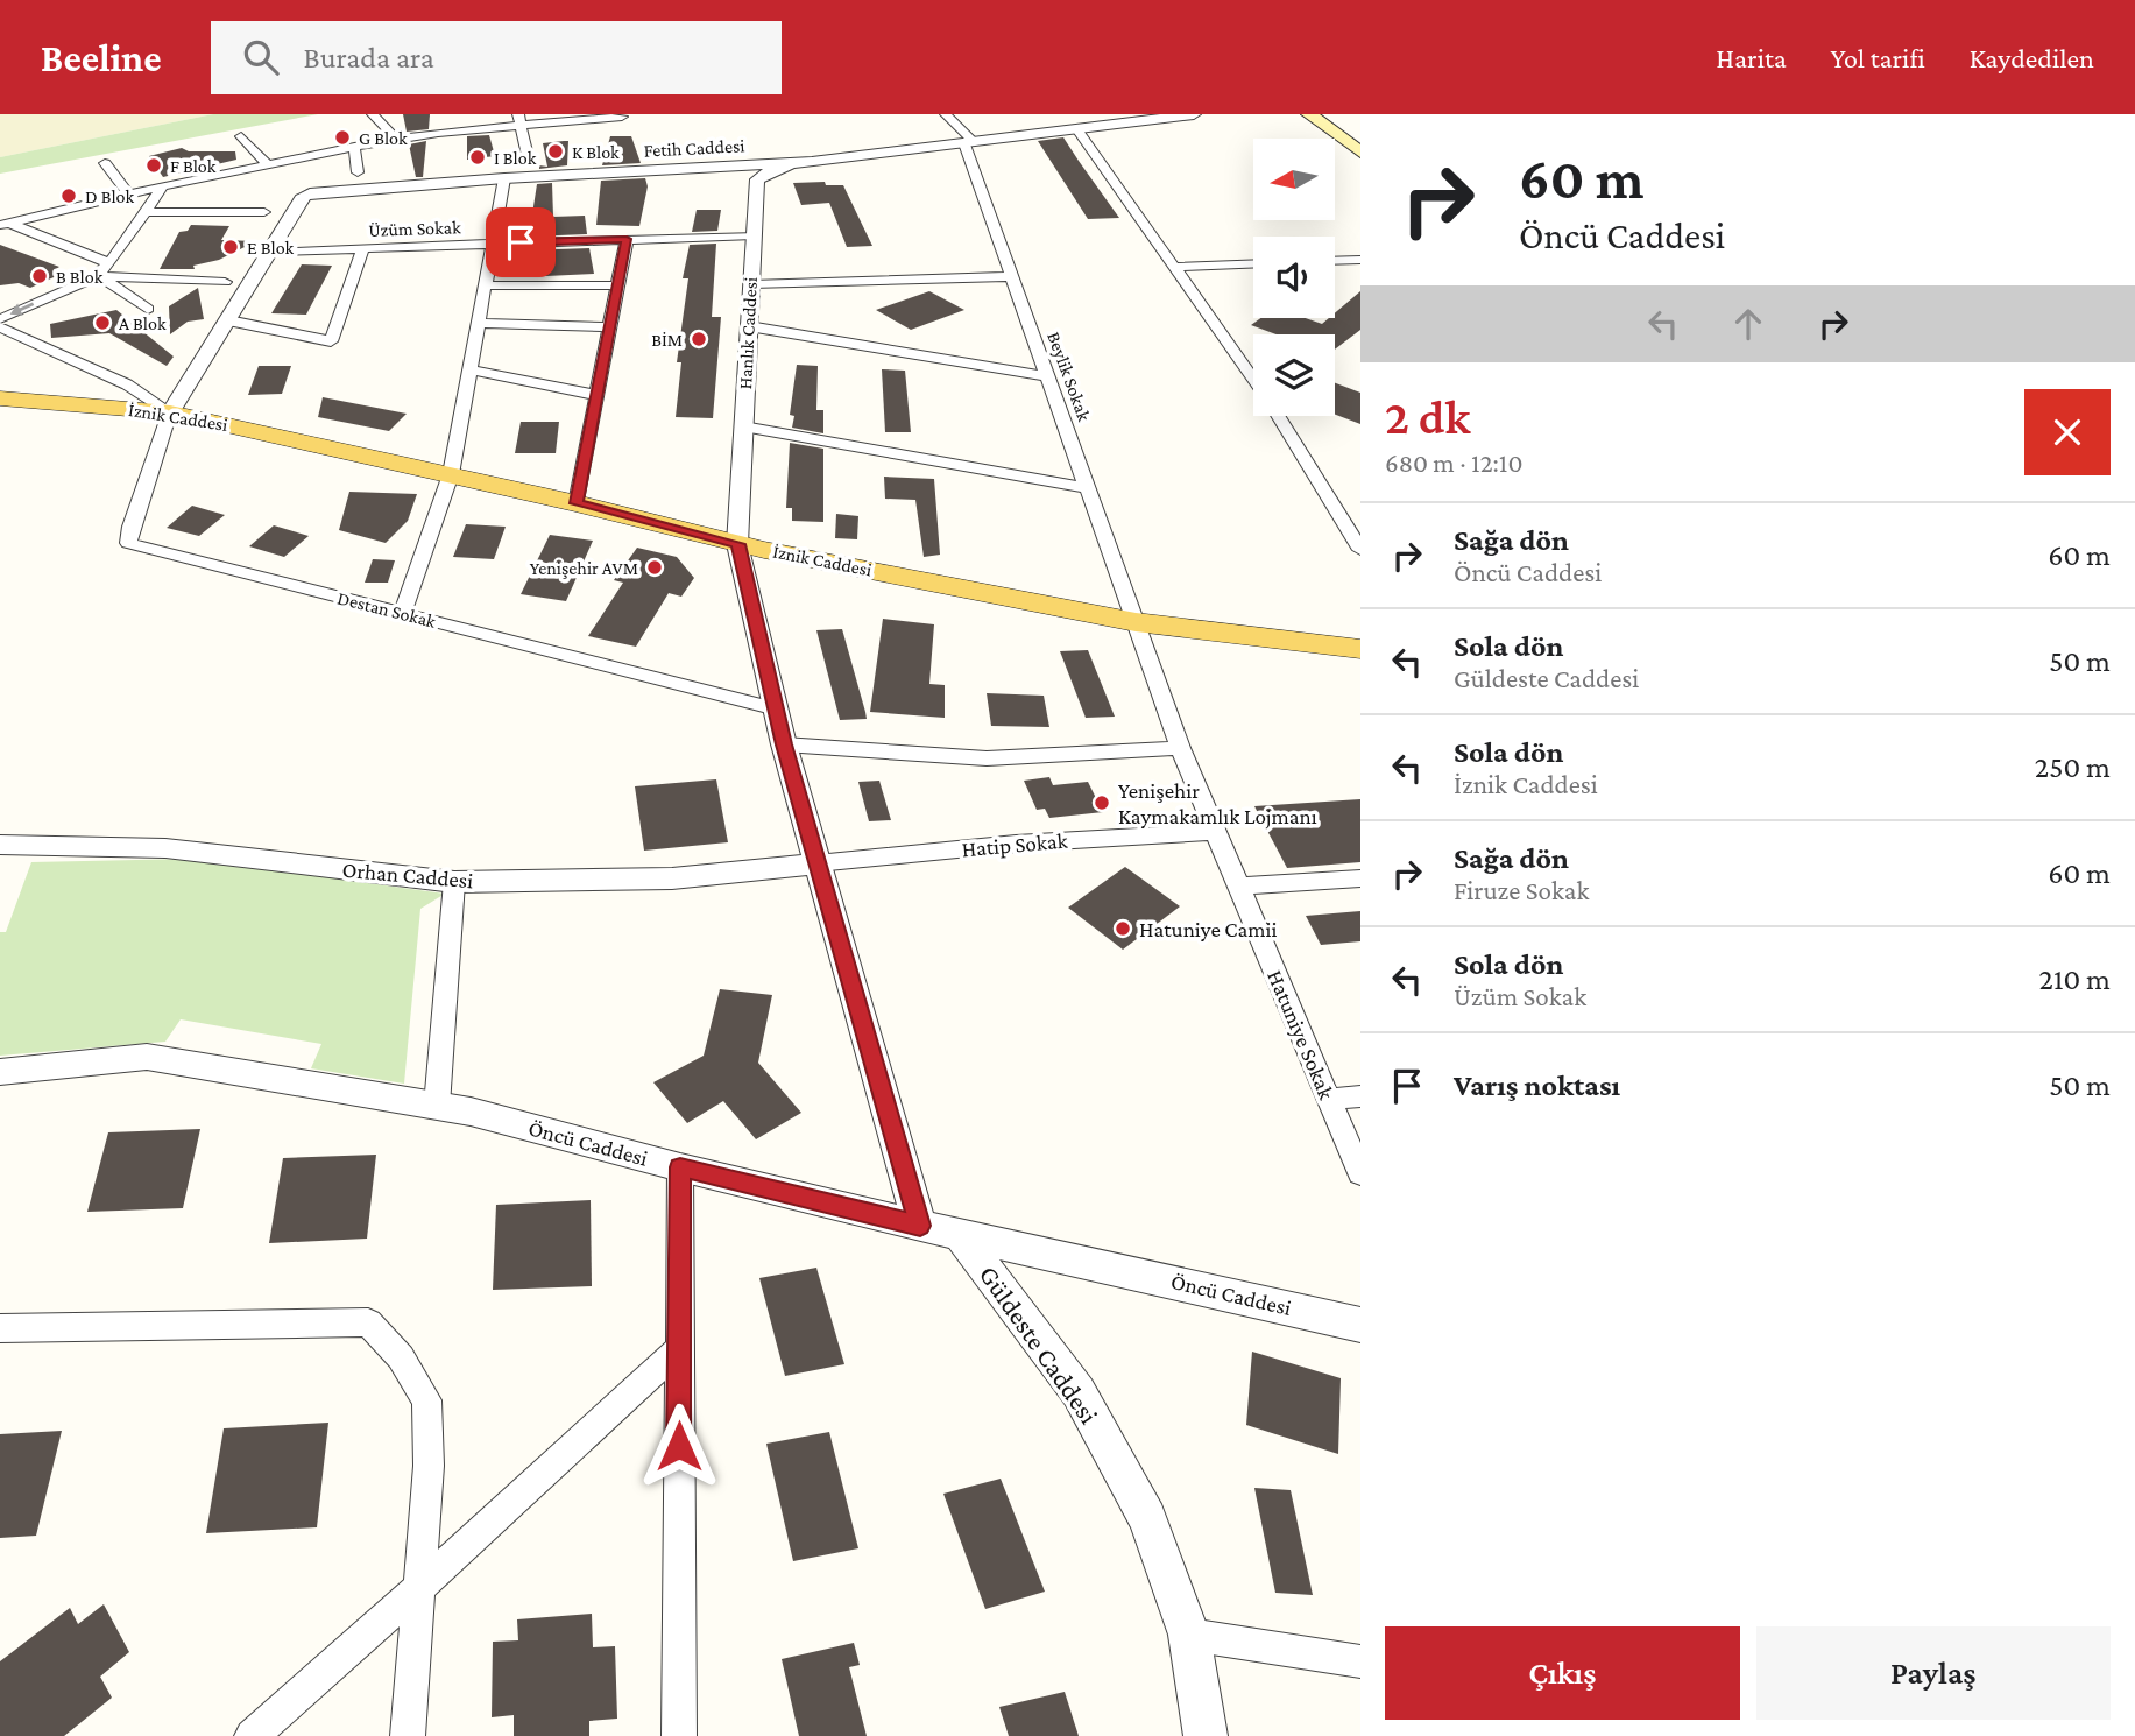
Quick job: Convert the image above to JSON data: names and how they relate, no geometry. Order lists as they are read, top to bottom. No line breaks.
{"streets":{"main road":["İznik Caddesi"],"street":["Fetih Caddesi","Üzüm Sokak","Hanlık Caddesi","Beylik Sokak","Destan Sokak","Hatip Sokak","Orhan Caddesi","Hatuniye Sokak","Öncü Caddesi","Güldeste Caddesi"]},"crossings":[["Fetih Caddesi","Üzüm Sokak"],["Fetih Caddesi","Hanlık Caddesi"],["Fetih Caddesi","İznik Caddesi"],["Fetih Caddesi","Destan Sokak"],["Üzüm Sokak","Hanlık Caddesi"],["Hanlık Caddesi","İznik Caddesi"],["Beylik Sokak","İznik Caddesi"],["Beylik Sokak","Hatuniye Sokak"],["İznik Caddesi","Destan Sokak"],["İznik Caddesi","Hatuniye Sokak"],["Hatip Sokak","Orhan Caddesi"],["Hatip Sokak","Hatuniye Sokak"],["Öncü Caddesi","Güldeste Caddesi"]],"places":["G Blok","K Blok","I Blok","F Blok","D Blok","E Blok","B Blok","A Blok","BİM","Yenişehir AVM","Yenişehir Kaymakamlık Lojmanı","Hatuniye Camii"],"north":"left","page":{"header":"Beeline","search":"Burada ara","nav":["Harita","Yol tarifi","Kaydedilen"],"turn":["60 m","Öncü Caddesi"],"heading":["2 dk","680 m · 12:10"],"list":[{"name":"Sağa dön","note":"Öncü Caddesi","value":"60 m"},{"name":"Sola dön","note":"Güldeste Caddesi","value":"50 m"},{"name":"Sola dön","note":"İznik Caddesi","value":"250 m"},{"name":"Sağa dön","note":"Firuze Sokak","value":"60 m"},{"name":"Sola dön","note":"Üzüm Sokak","value":"210 m"},{"name":"Varış noktası","value":"50 m"}],"buttons":["Çıkış","Paylaş"]}}
